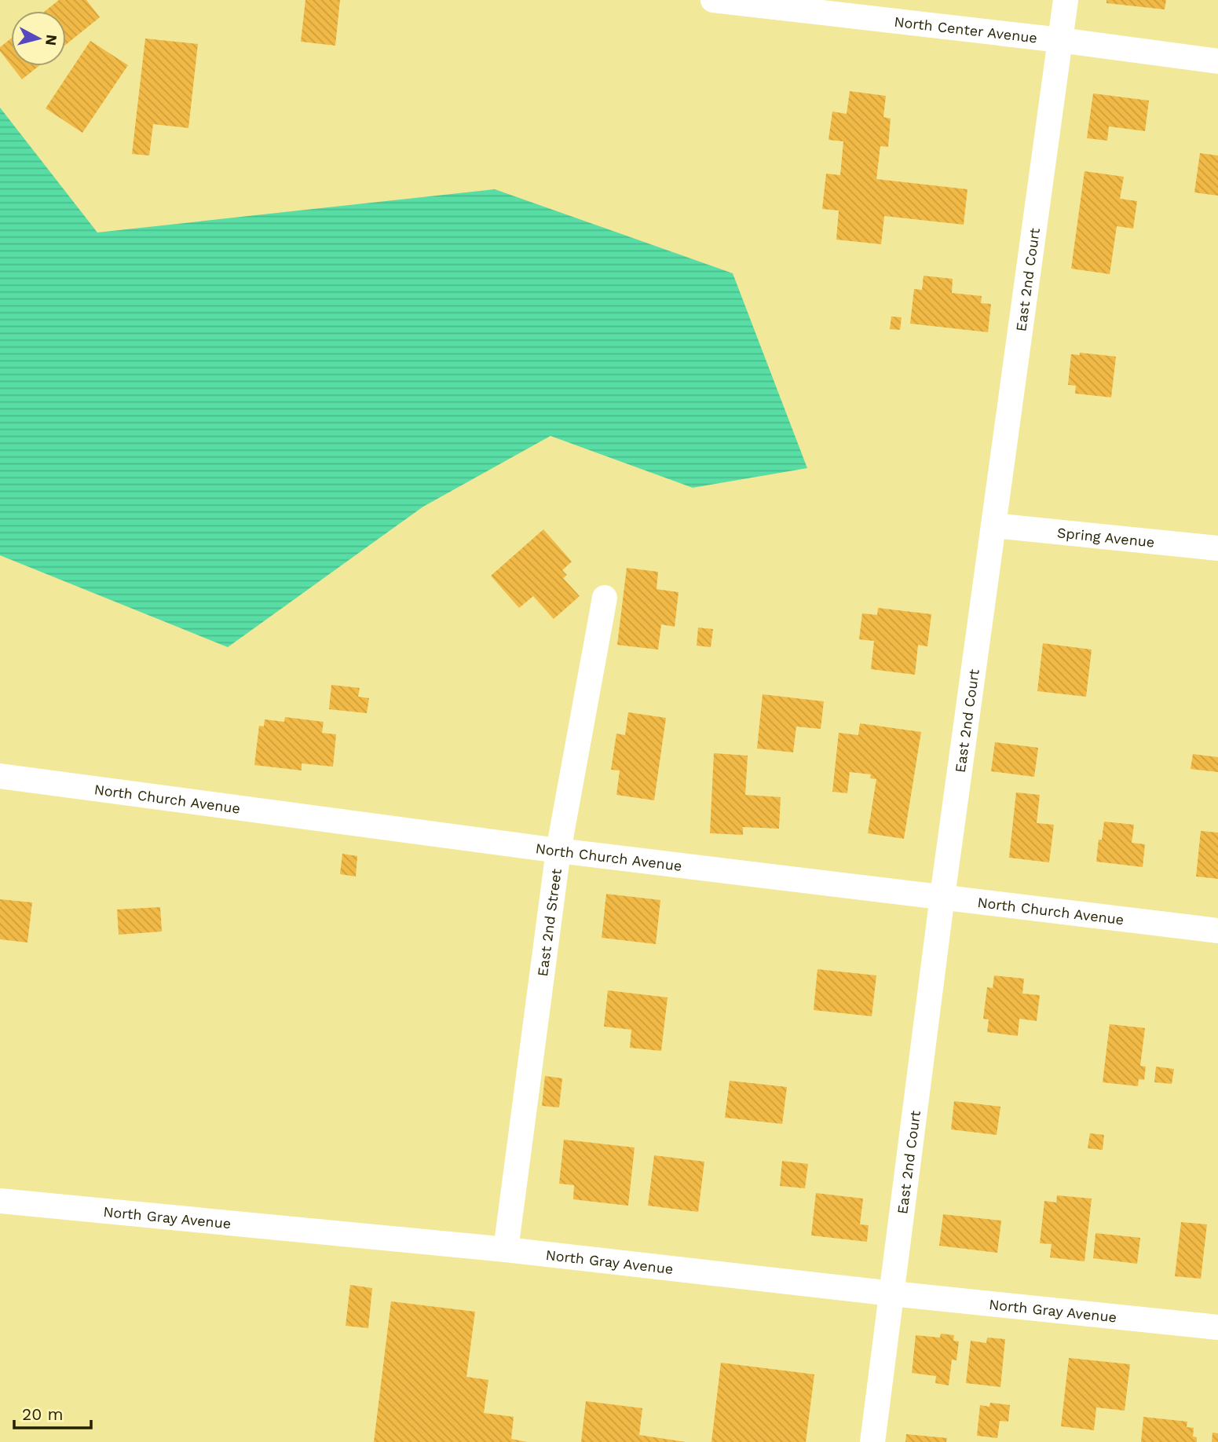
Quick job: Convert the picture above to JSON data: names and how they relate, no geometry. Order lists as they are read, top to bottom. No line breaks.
{"streets":{"street":["North Center Avenue","East 2nd Court","Spring Avenue","North Church Avenue","East 2nd Street","North Gray Avenue"]},"crossings":[["North Center Avenue","East 2nd Court"],["East 2nd Court","Spring Avenue"],["East 2nd Court","North Church Avenue"],["East 2nd Court","North Gray Avenue"],["North Church Avenue","East 2nd Street"],["East 2nd Street","North Gray Avenue"]],"scale_bar":"20 m","north":"right"}
